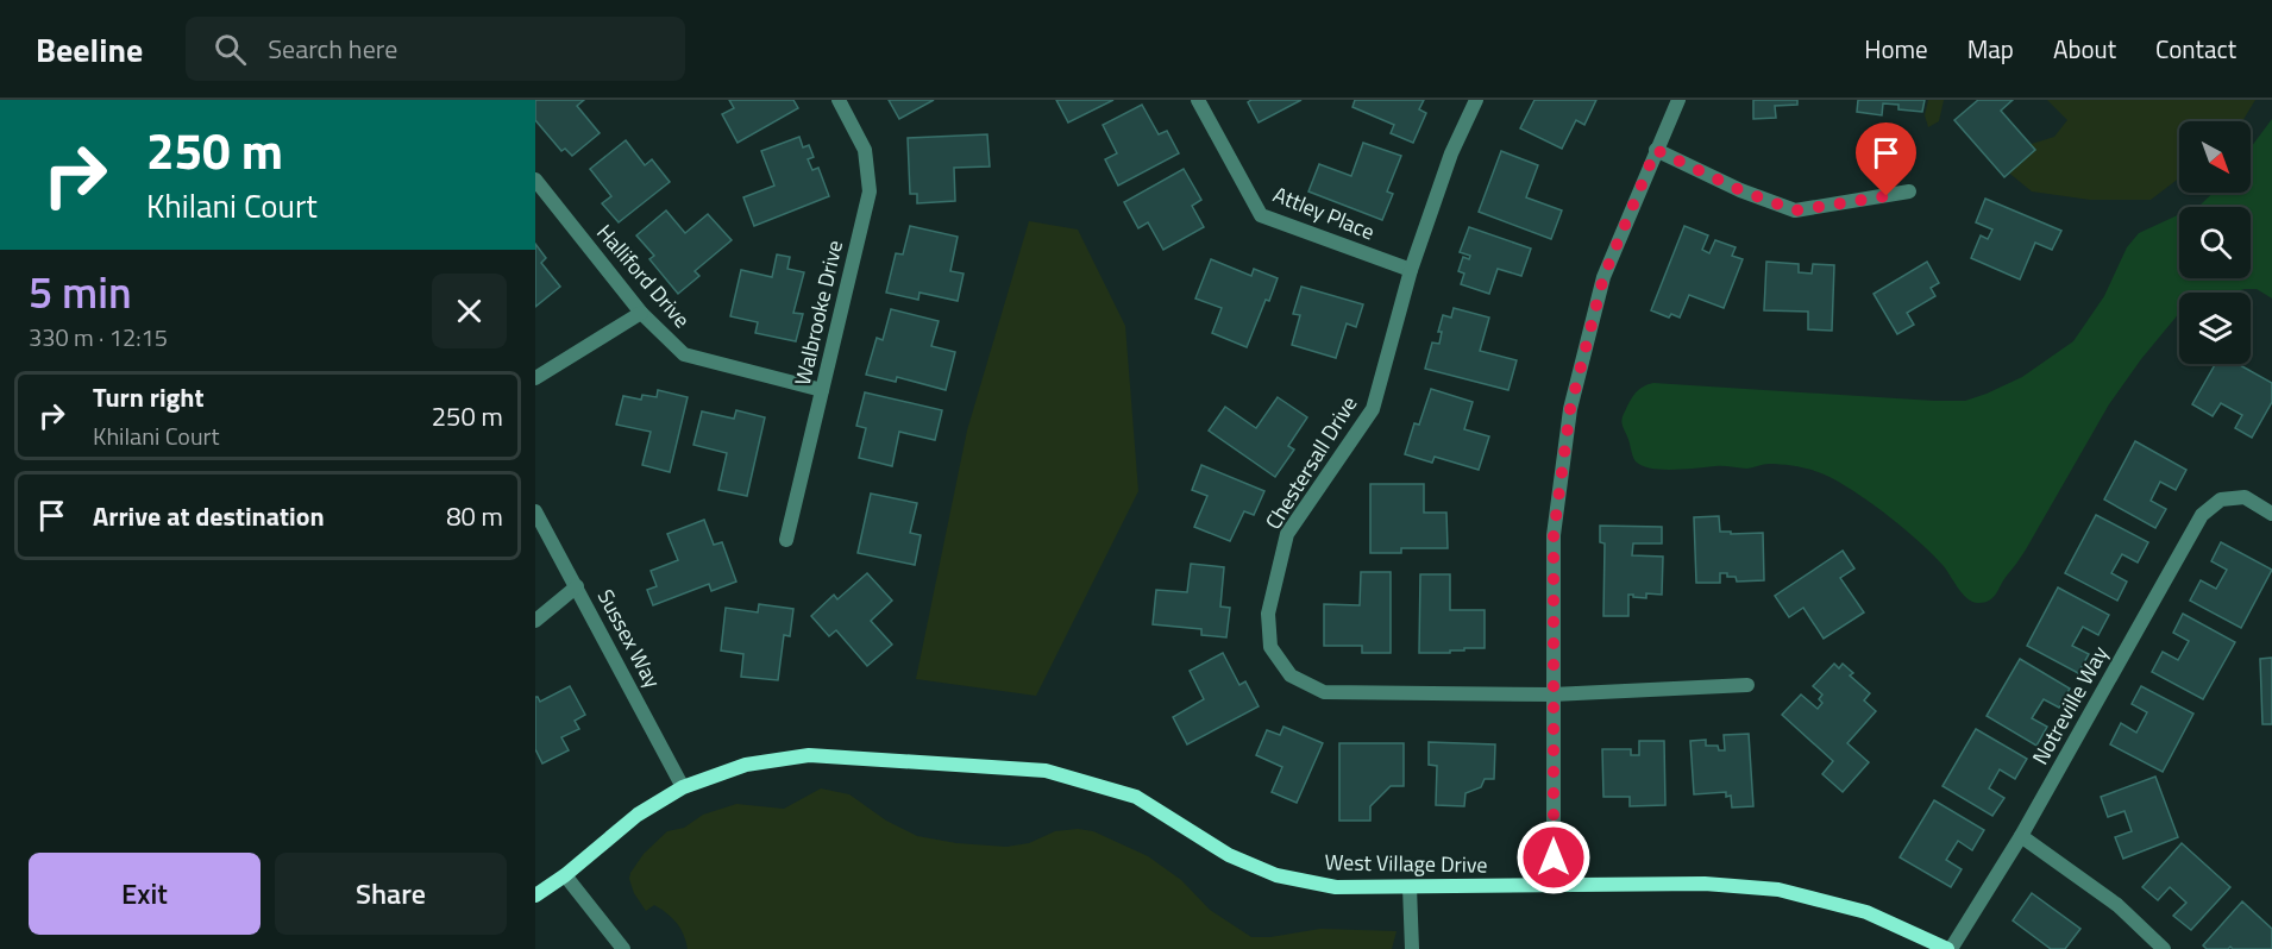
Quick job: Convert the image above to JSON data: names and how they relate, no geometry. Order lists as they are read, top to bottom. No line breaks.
{"streets":{"street":["Attley Place","Halliford Drive","Walbrooke Drive","Chestersall Drive","Sussex Way","Notreville Way","West Village Drive"]},"crossings":[["Attley Place","Chestersall Drive"],["Halliford Drive","Walbrooke Drive"],["Sussex Way","West Village Drive"],["Notreville Way","West Village Drive"]],"north":"bottom right","page":{"header":"Beeline","search":"Search here","nav":["Home","Map","About","Contact"],"turn":["250 m","Khilani Court"],"heading":["5 min","330 m · 12:15"],"list":[{"name":"Turn right","note":"Khilani Court","value":"250 m"},{"name":"Arrive at destination","value":"80 m"}],"buttons":["Exit","Share"]}}
